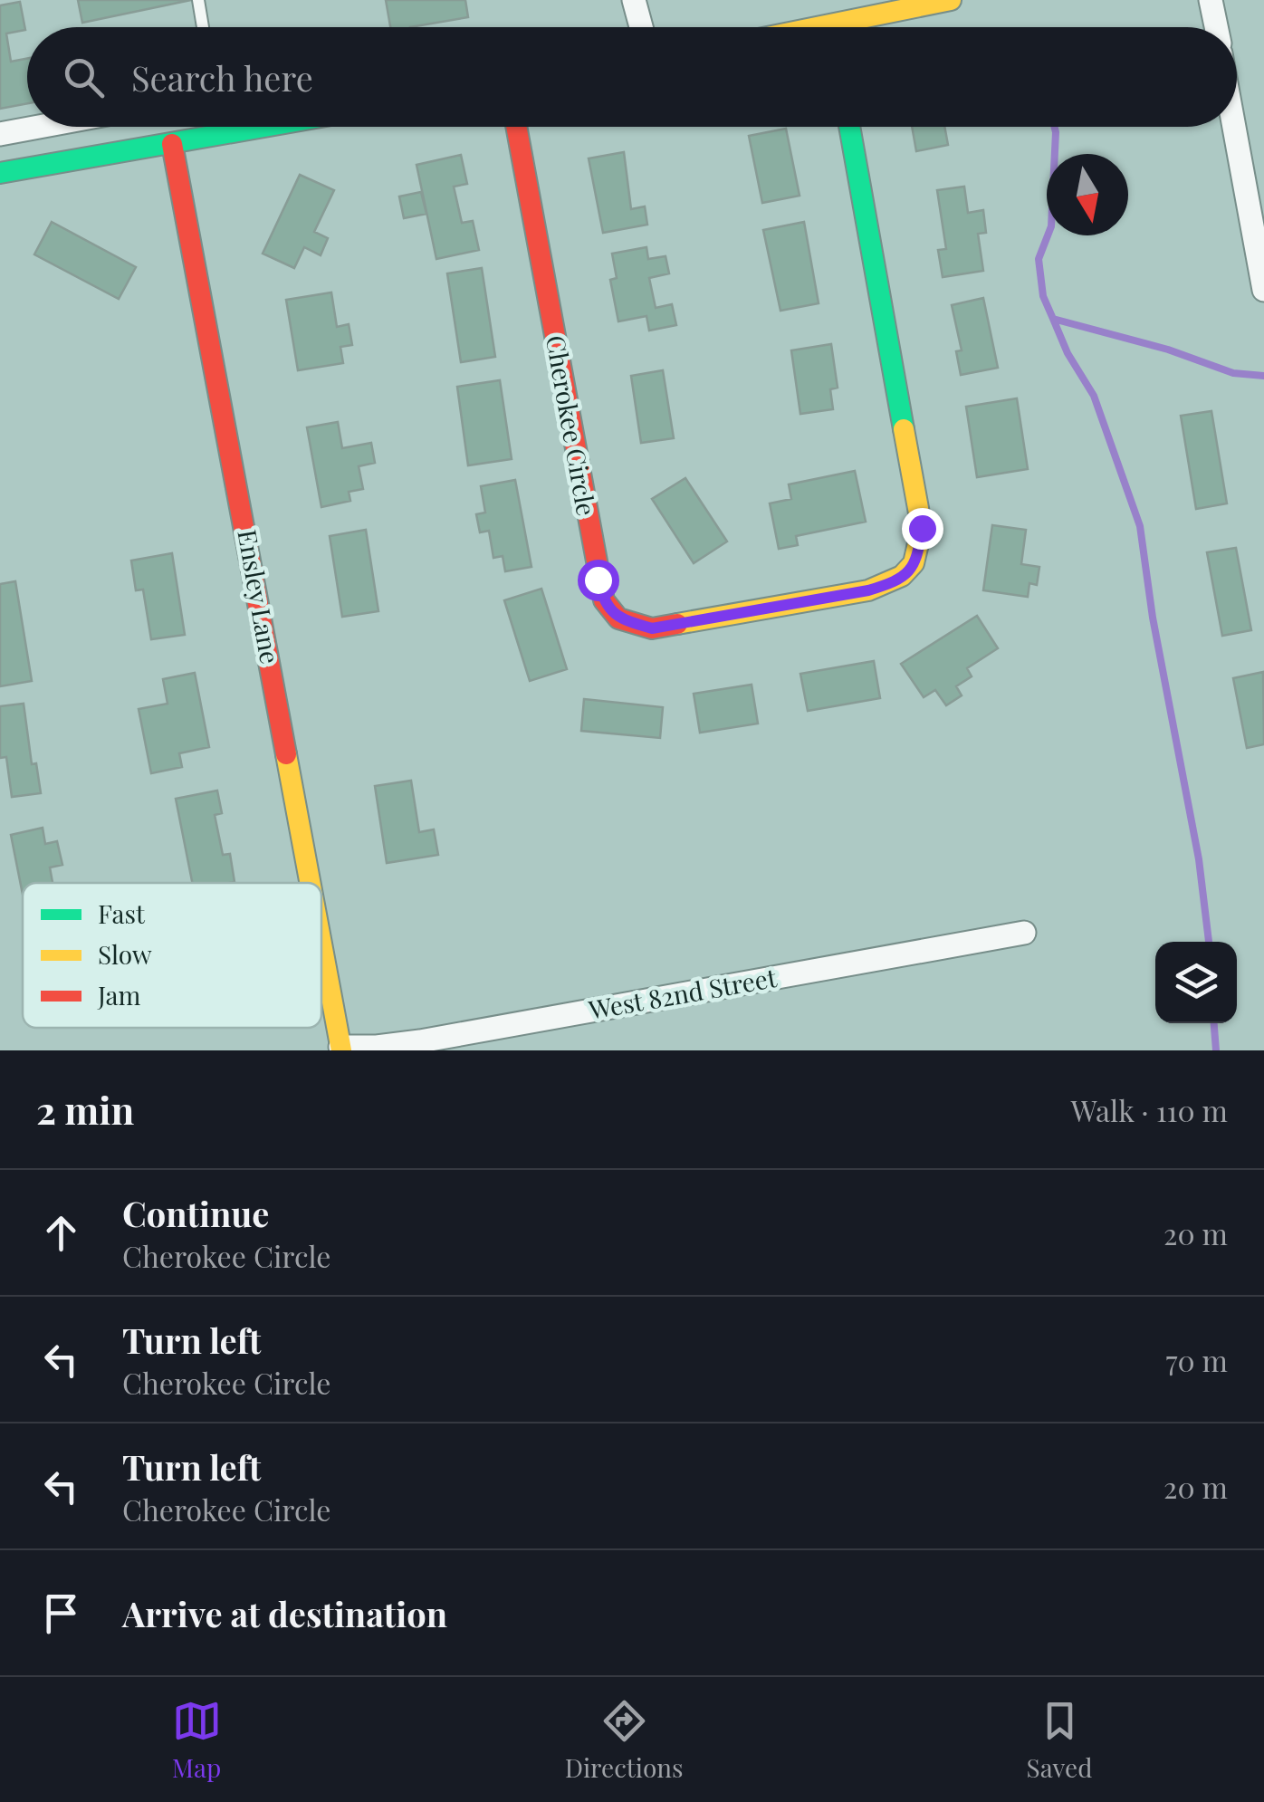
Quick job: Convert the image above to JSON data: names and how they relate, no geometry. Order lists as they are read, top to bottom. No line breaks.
{"streets":{"street":["Cherokee Circle","Ensley Lane","West 82nd Street"]},"crossings":[["Ensley Lane","West 82nd Street"]],"legend":["Fast","Slow","Jam"],"north":"bottom","page":{"search":"Search here","heading":["2 min","Walk · 110 m"],"list":[["Continue","Cherokee Circle","20 m"],["Turn left","Cherokee Circle","70 m"],["Turn left","Cherokee Circle","20 m"],"Arrive at destination"],"nav":["Map","Directions","Saved"]}}
